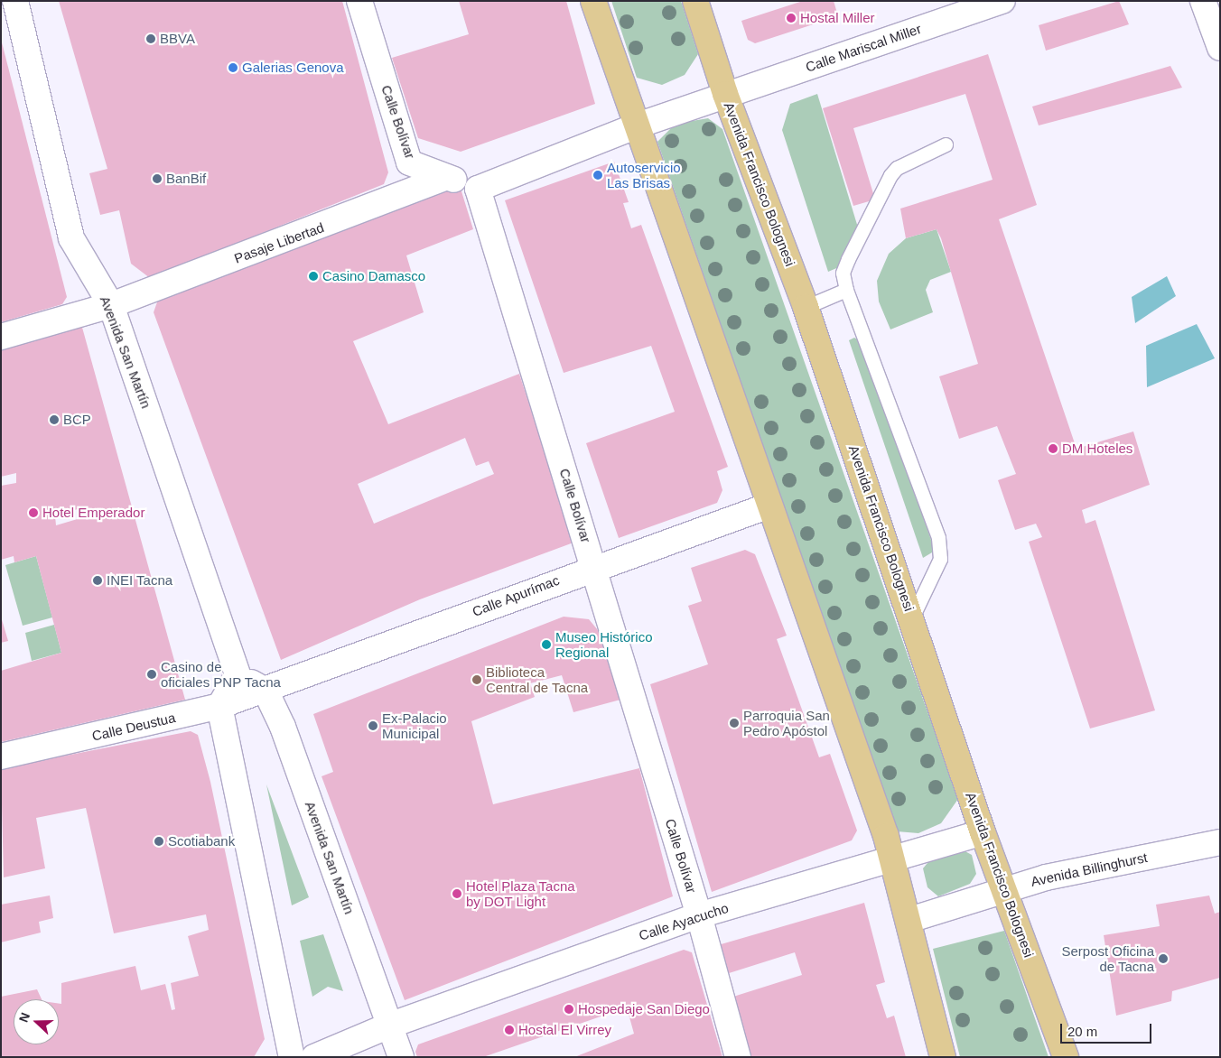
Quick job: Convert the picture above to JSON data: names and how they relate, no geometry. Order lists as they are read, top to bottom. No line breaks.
{"streets":{"main road":["Avenida Francisco Bolognesi"],"street":["Calle Mariscal Miller","Calle Bolívar","Pasaje Libertad","Avenida San Martín","Calle Apurímac","Calle Deustua","Avenida Billinghurst","Calle Ayacucho"]},"crossings":[["Calle Mariscal Miller","Avenida Francisco Bolognesi"],["Calle Bolívar","Pasaje Libertad"],["Calle Bolívar","Calle Apurímac"],["Calle Bolívar","Calle Ayacucho"],["Avenida Francisco Bolognesi","Avenida Billinghurst"],["Avenida Francisco Bolognesi","Calle Ayacucho"],["Pasaje Libertad","Avenida San Martín"],["Avenida San Martín","Calle Apurímac"],["Avenida San Martín","Calle Deustua"],["Avenida San Martín","Calle Ayacucho"],["Calle Apurímac","Calle Deustua"]],"places":["Hostal Miller","BBVA","Galerias Genova","Autoservicio Las Brisas","BanBif","Casino Damasco","BCP","DM Hoteles","Hotel Emperador","INEI Tacna","Museo Histórico Regional","Casino de oficiales PNP Tacna","Biblioteca Central de Tacna","Parroquia San Pedro Apóstol","Ex-Palacio Municipal","Scotiabank","Hotel Plaza Tacna by DOT Light","Serpost Oficina de Tacna","Hospedaje San Diego","Hostal El Virrey"],"scale_bar":"20 m","north":"left"}
